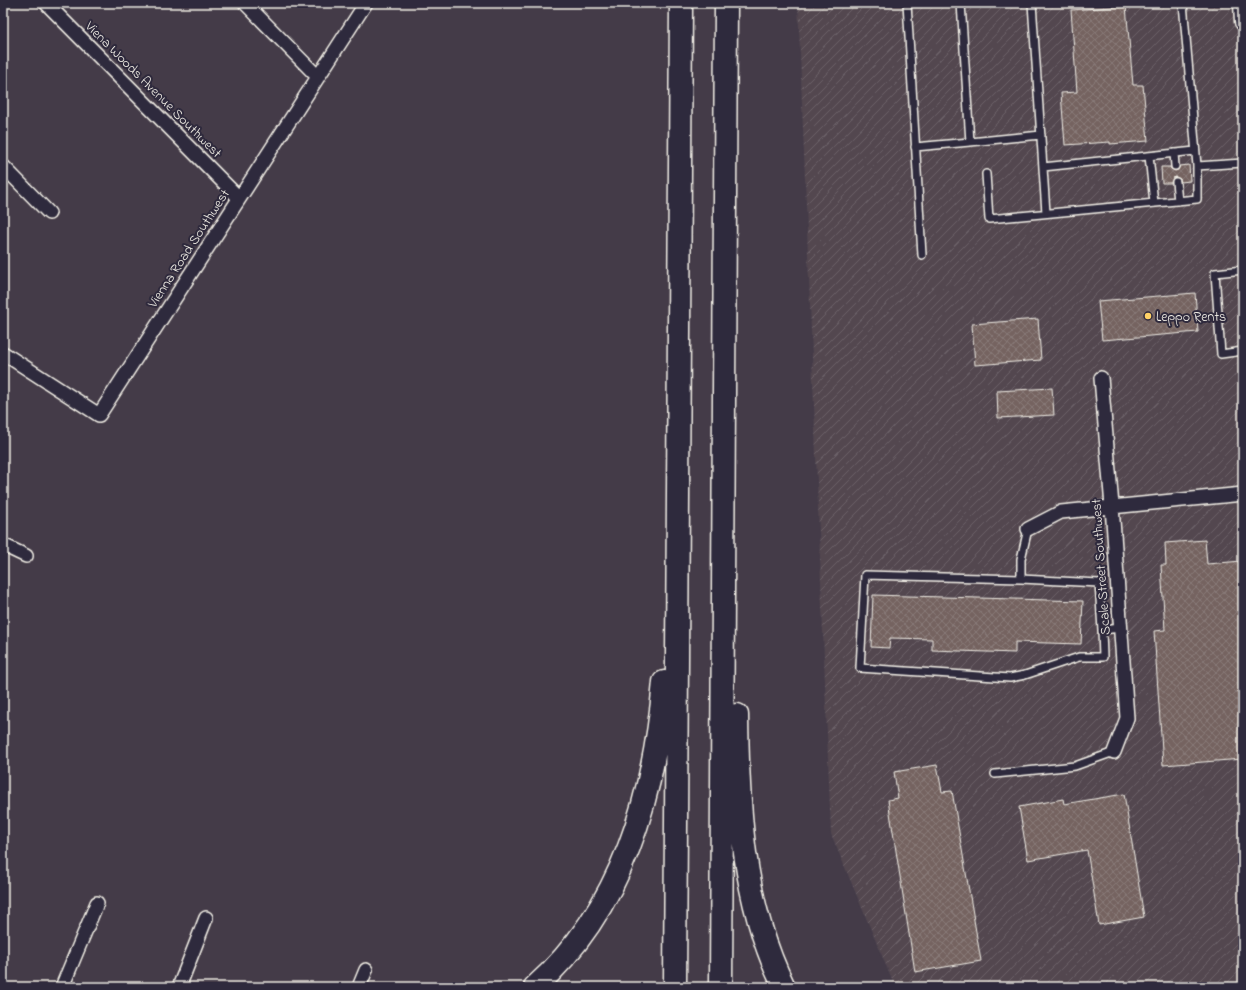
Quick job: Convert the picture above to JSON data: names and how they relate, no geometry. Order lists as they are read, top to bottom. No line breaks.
{"streets":{"street":["Viena Woods Avenue Southwest","Vienna Road Southwest","Scale Street Southwest"]},"crossings":[["Viena Woods Avenue Southwest","Vienna Road Southwest"]],"places":["Leppo Rents"]}
